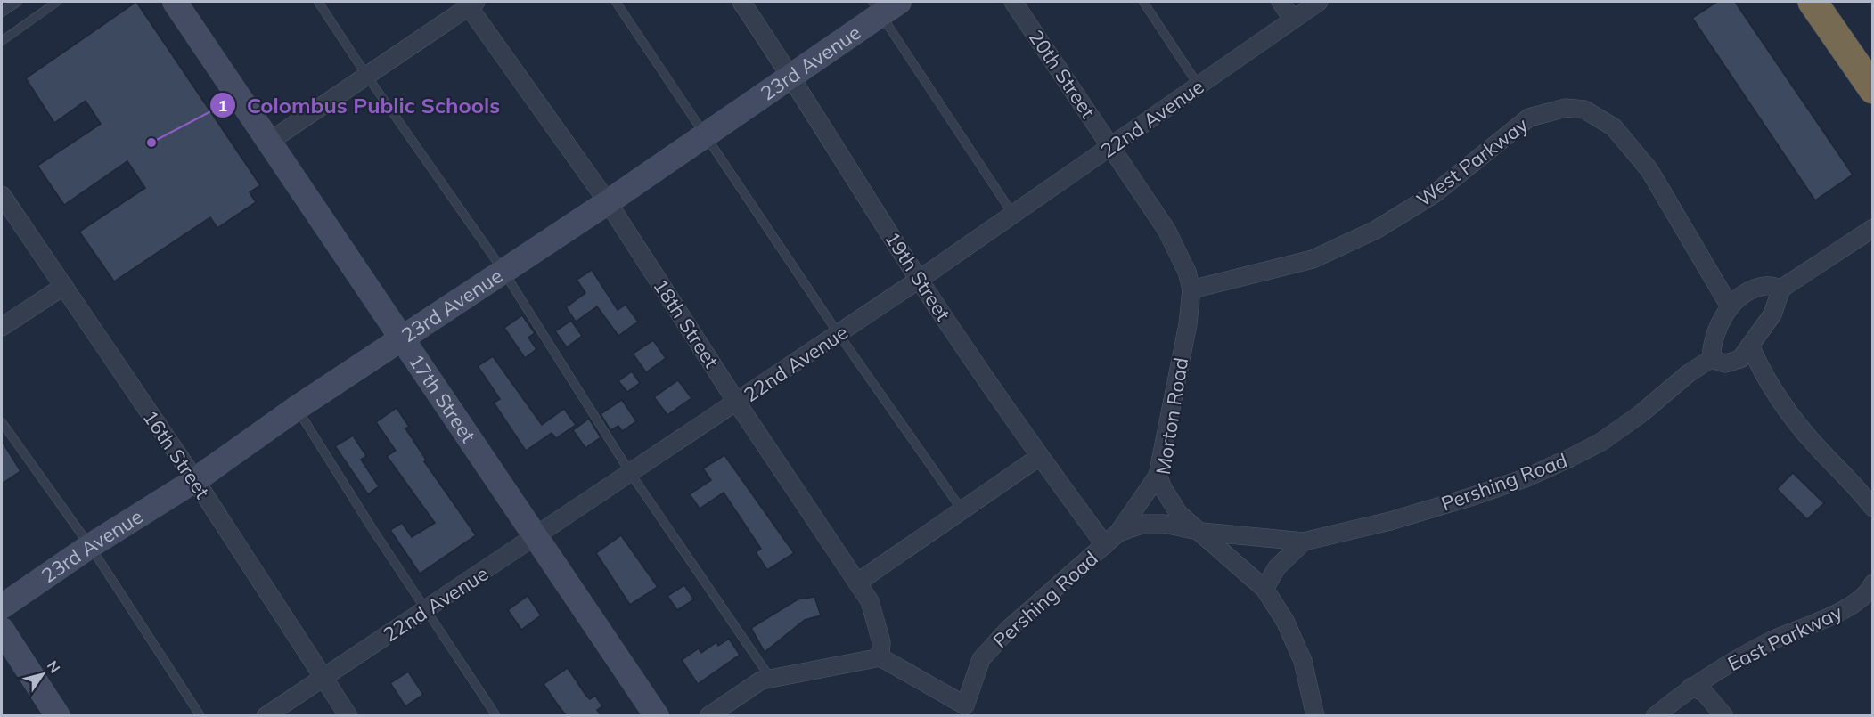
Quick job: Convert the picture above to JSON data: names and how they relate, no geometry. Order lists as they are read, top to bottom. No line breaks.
{"streets":{"main road":["23rd Avenue","17th Street"],"street":["20th Street","22nd Avenue","West Parkway","19th Street","18th Street","Morton Road","16th Street","Pershing Road","East Parkway"]},"crossings":[["23rd Avenue","19th Street"],["23rd Avenue","18th Street"],["23rd Avenue","17th Street"],["23rd Avenue","16th Street"],["20th Street","22nd Avenue"],["20th Street","Morton Road"],["22nd Avenue","19th Street"],["22nd Avenue","18th Street"],["22nd Avenue","17th Street"],["22nd Avenue","Morton Road"],["22nd Avenue","16th Street"],["West Parkway","Morton Road"],["19th Street","Pershing Road"],["18th Street","Pershing Road"],["Morton Road","Pershing Road"]],"places":["Colombus Public Schools"],"north":"top right"}
